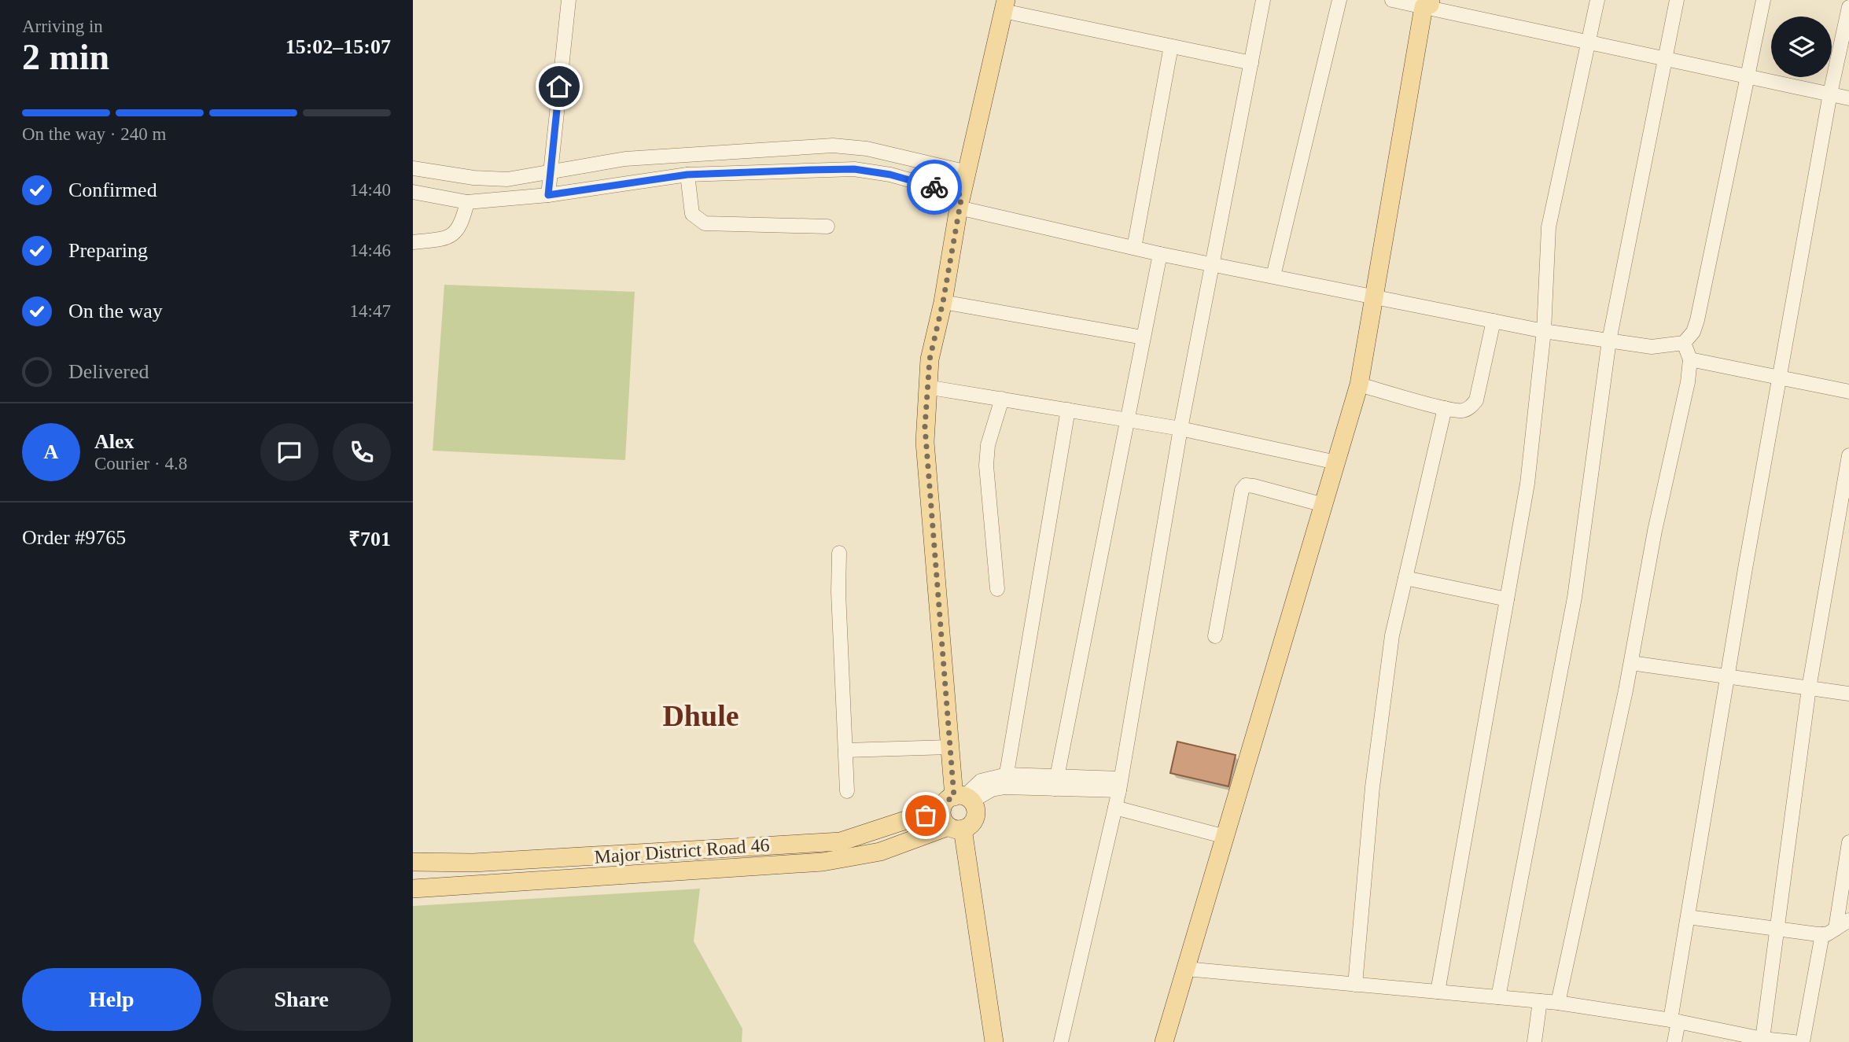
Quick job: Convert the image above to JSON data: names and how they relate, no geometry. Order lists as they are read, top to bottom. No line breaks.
{"streets":{"main road":["Major District Road 46"]},"districts":["Dhule"],"page":{"heading":["2 min","Arriving in","15:02–15:07"],"panel":["Alex","Courier · 4.8","Order #9765","₹701"],"bar":"On the way · 240 m","list":[["Confirmed","14:40"],["Preparing","14:46"],["On the way","14:47"],"Delivered"],"round":"A","buttons":["Help","Share"]}}
